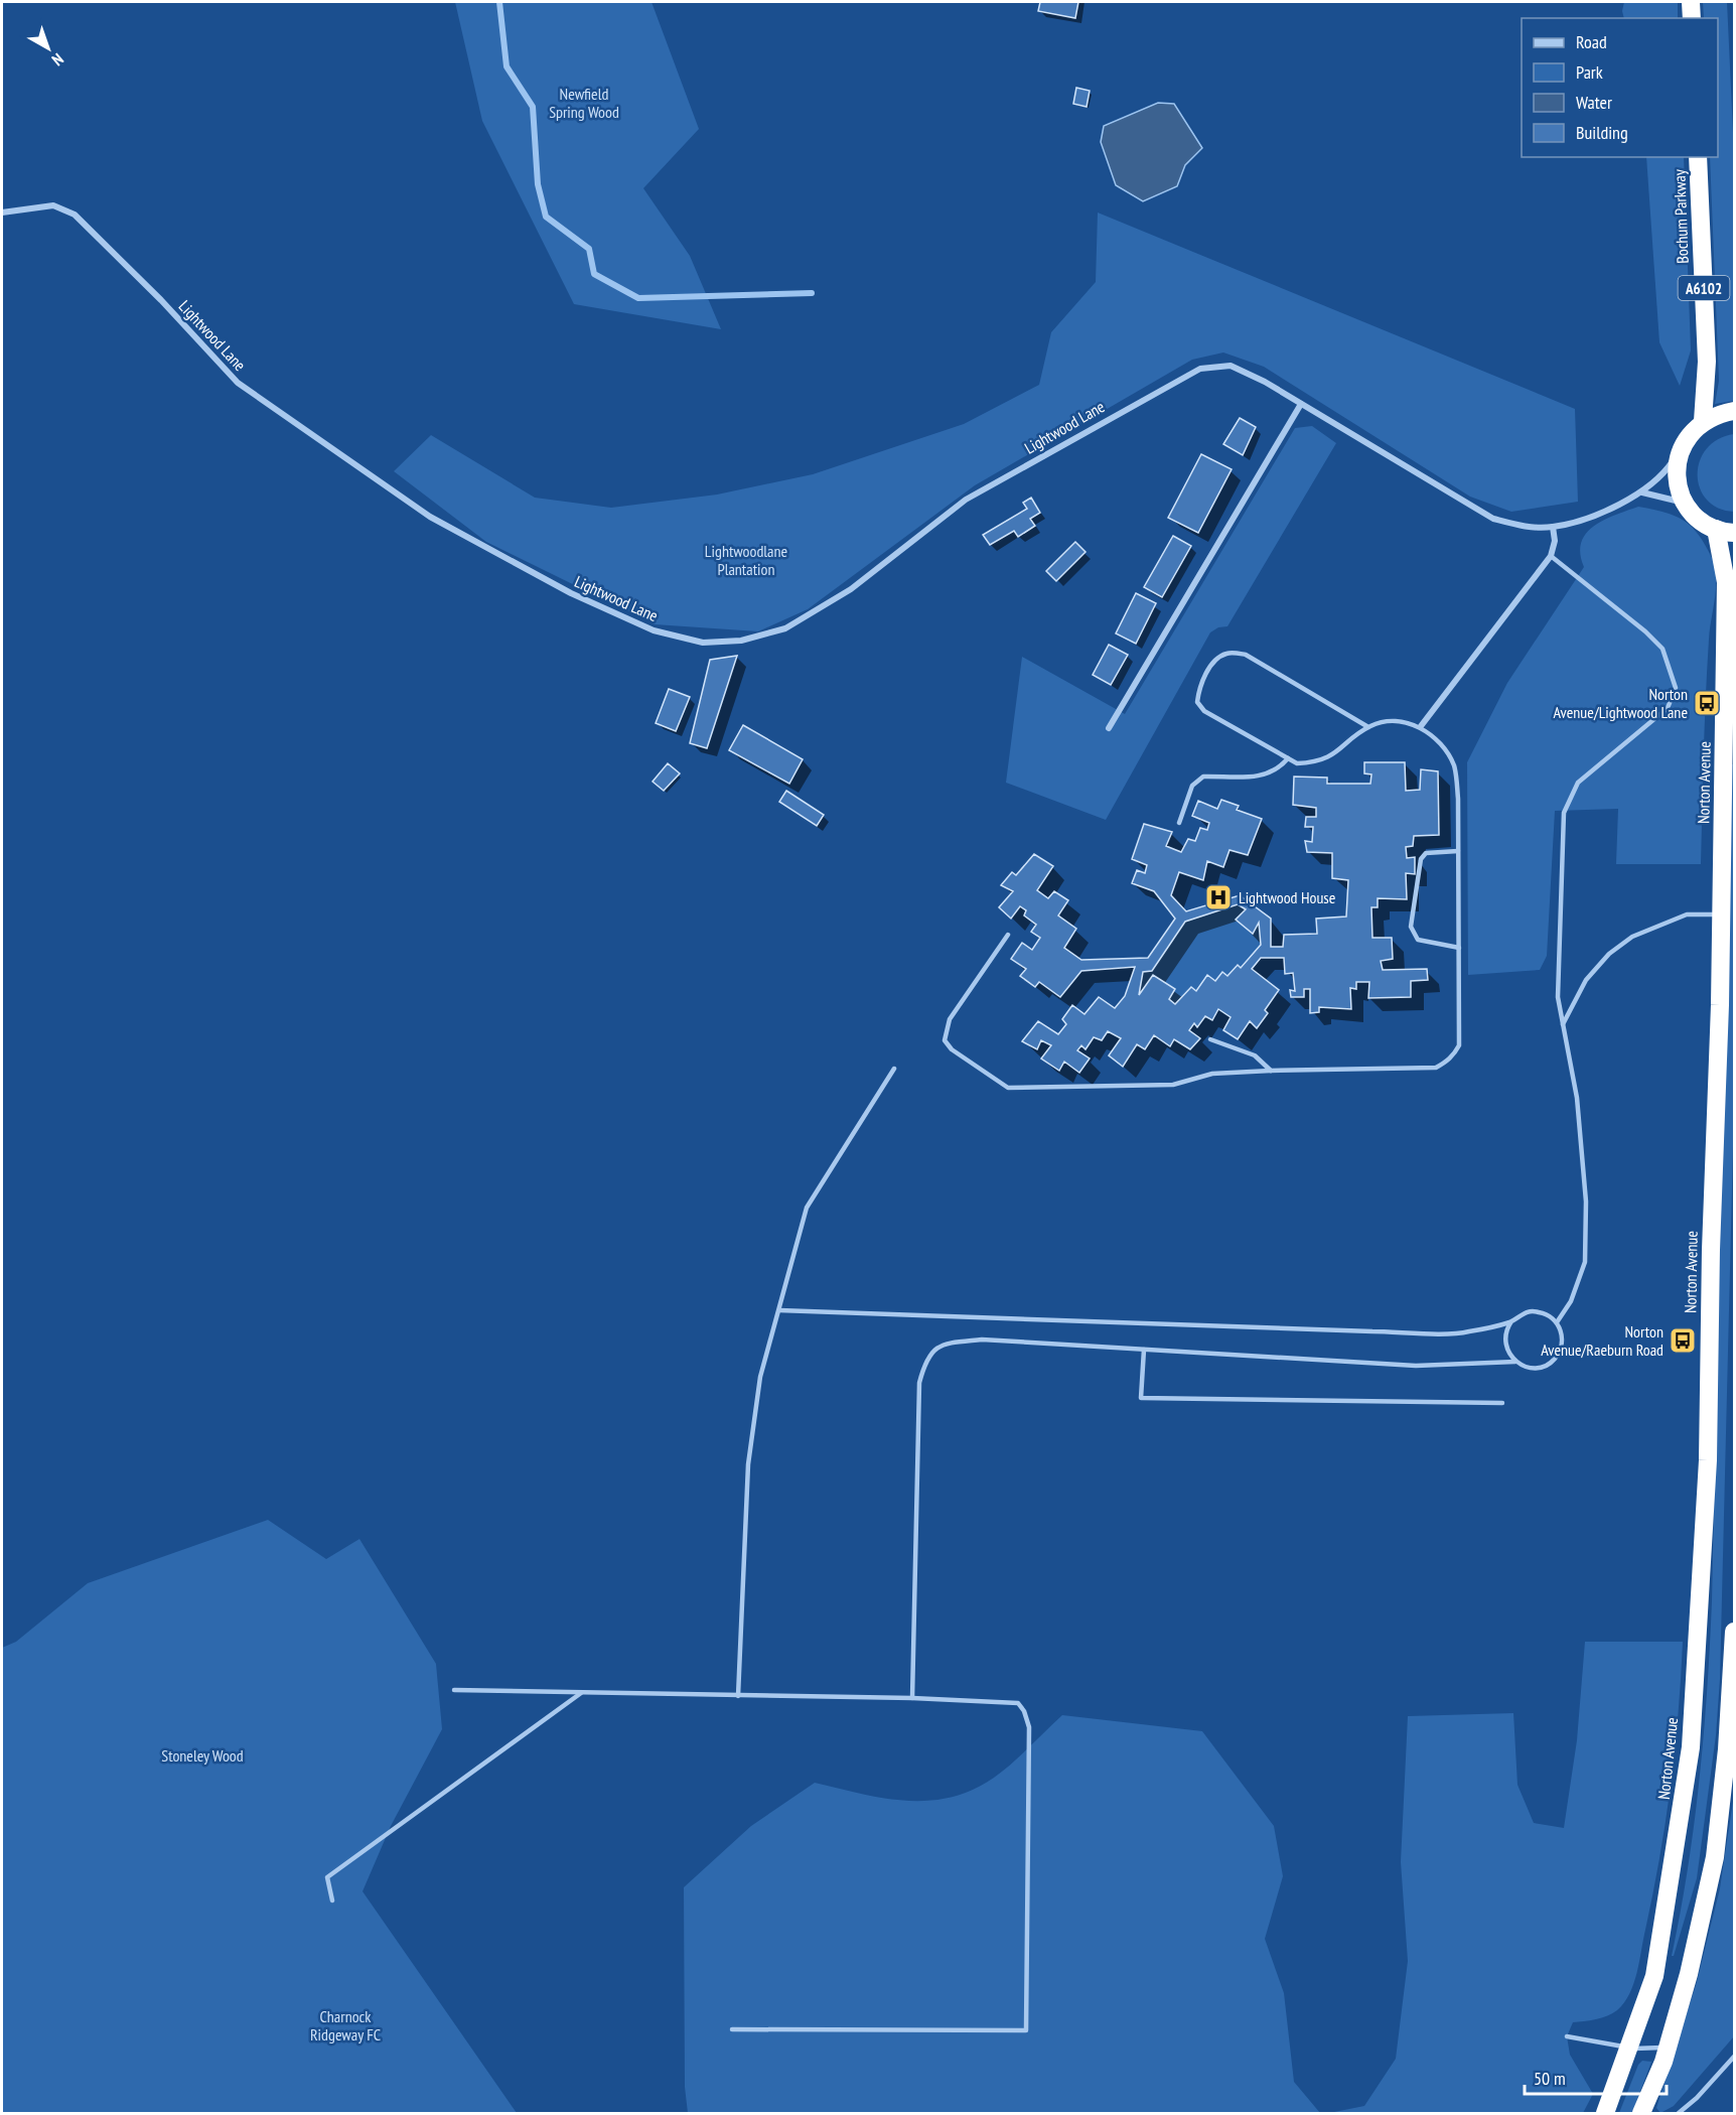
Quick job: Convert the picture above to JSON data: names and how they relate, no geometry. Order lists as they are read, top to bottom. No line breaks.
{"streets":{"highway":["Bochum Parkway","A6102","Norton Avenue"],"street":["Lightwood Lane"]},"parks":["Newfield Spring Wood","Lightwoodlane Plantation","Stoneley Wood","Charnock Ridgeway FC"],"places":{"bus stop":["Norton Avenue/Lightwood Lane","Norton Avenue/Raeburn Road"],"hospital":["Lightwood House"]},"legend":["Road","Park","Water","Building"],"scale_bar":"50 m","north":"bottom right"}
